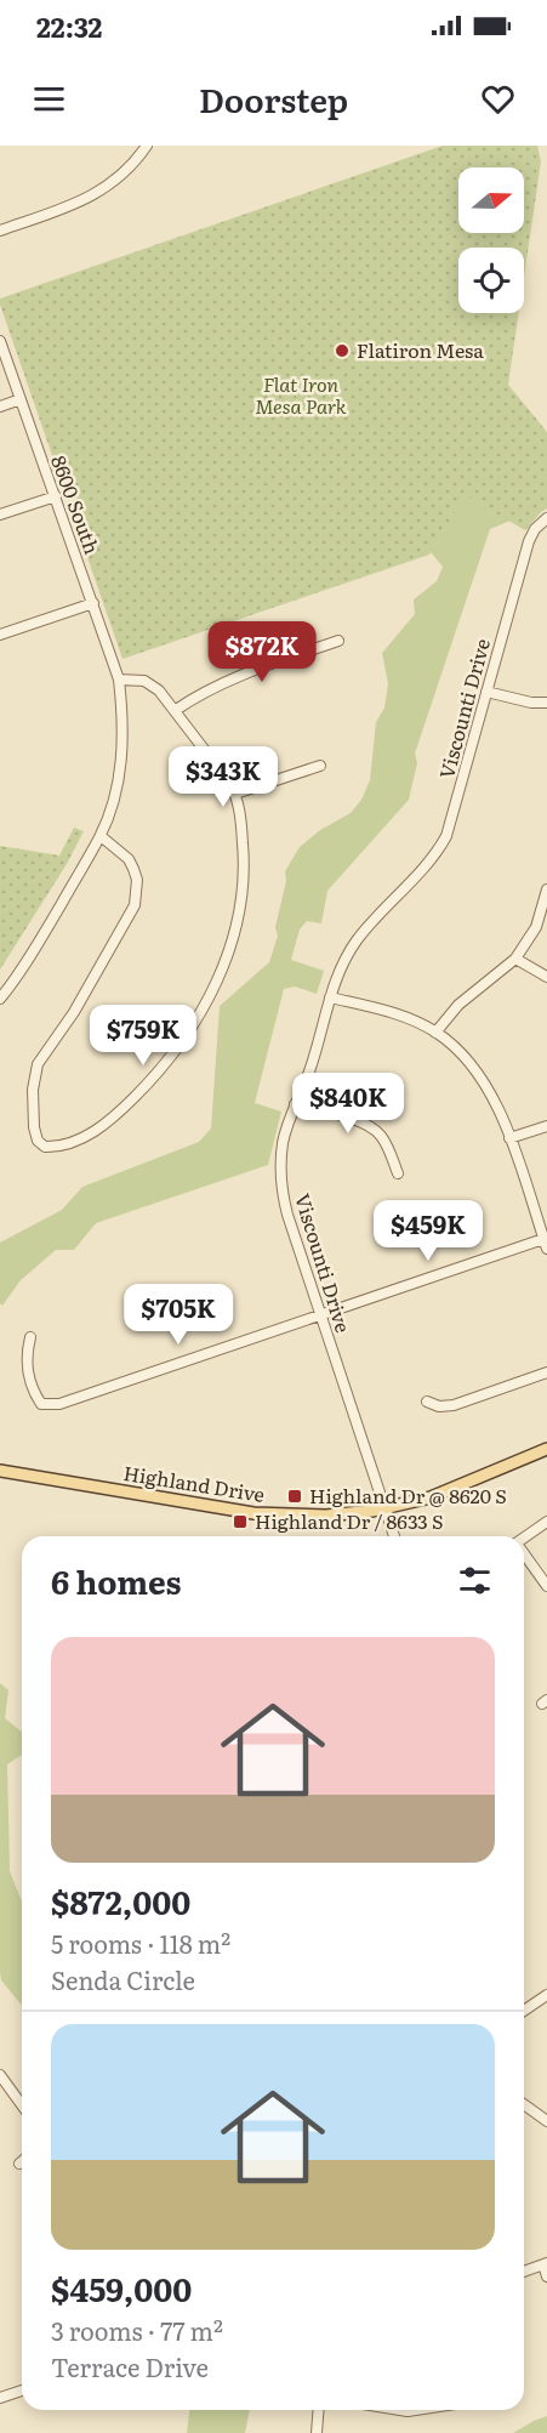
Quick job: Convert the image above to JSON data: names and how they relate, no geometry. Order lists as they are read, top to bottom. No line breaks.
{"streets":{"main road":["Highland Drive"],"street":["8600 South","Viscounti Drive"]},"crossings":[["Viscounti Drive","Highland Drive"]],"parks":["Flat Iron Mesa Park"],"places":{"other":["Flatiron Mesa"],"transit":["Highland Dr @ 8620 S","Highland Dr / 8633 S"]},"north":"right","page":{"status":"22:32","header":"Doorstep","price":["$872K","$343K","$759K","$840K","$459K","$705K"],"heading":"6 homes","list":[{"name":"$872,000","note":"5 rooms · 118 m² · Senda Circle"},{"name":"$459,000","note":"3 rooms · 77 m² · Terrace Drive"}]}}
